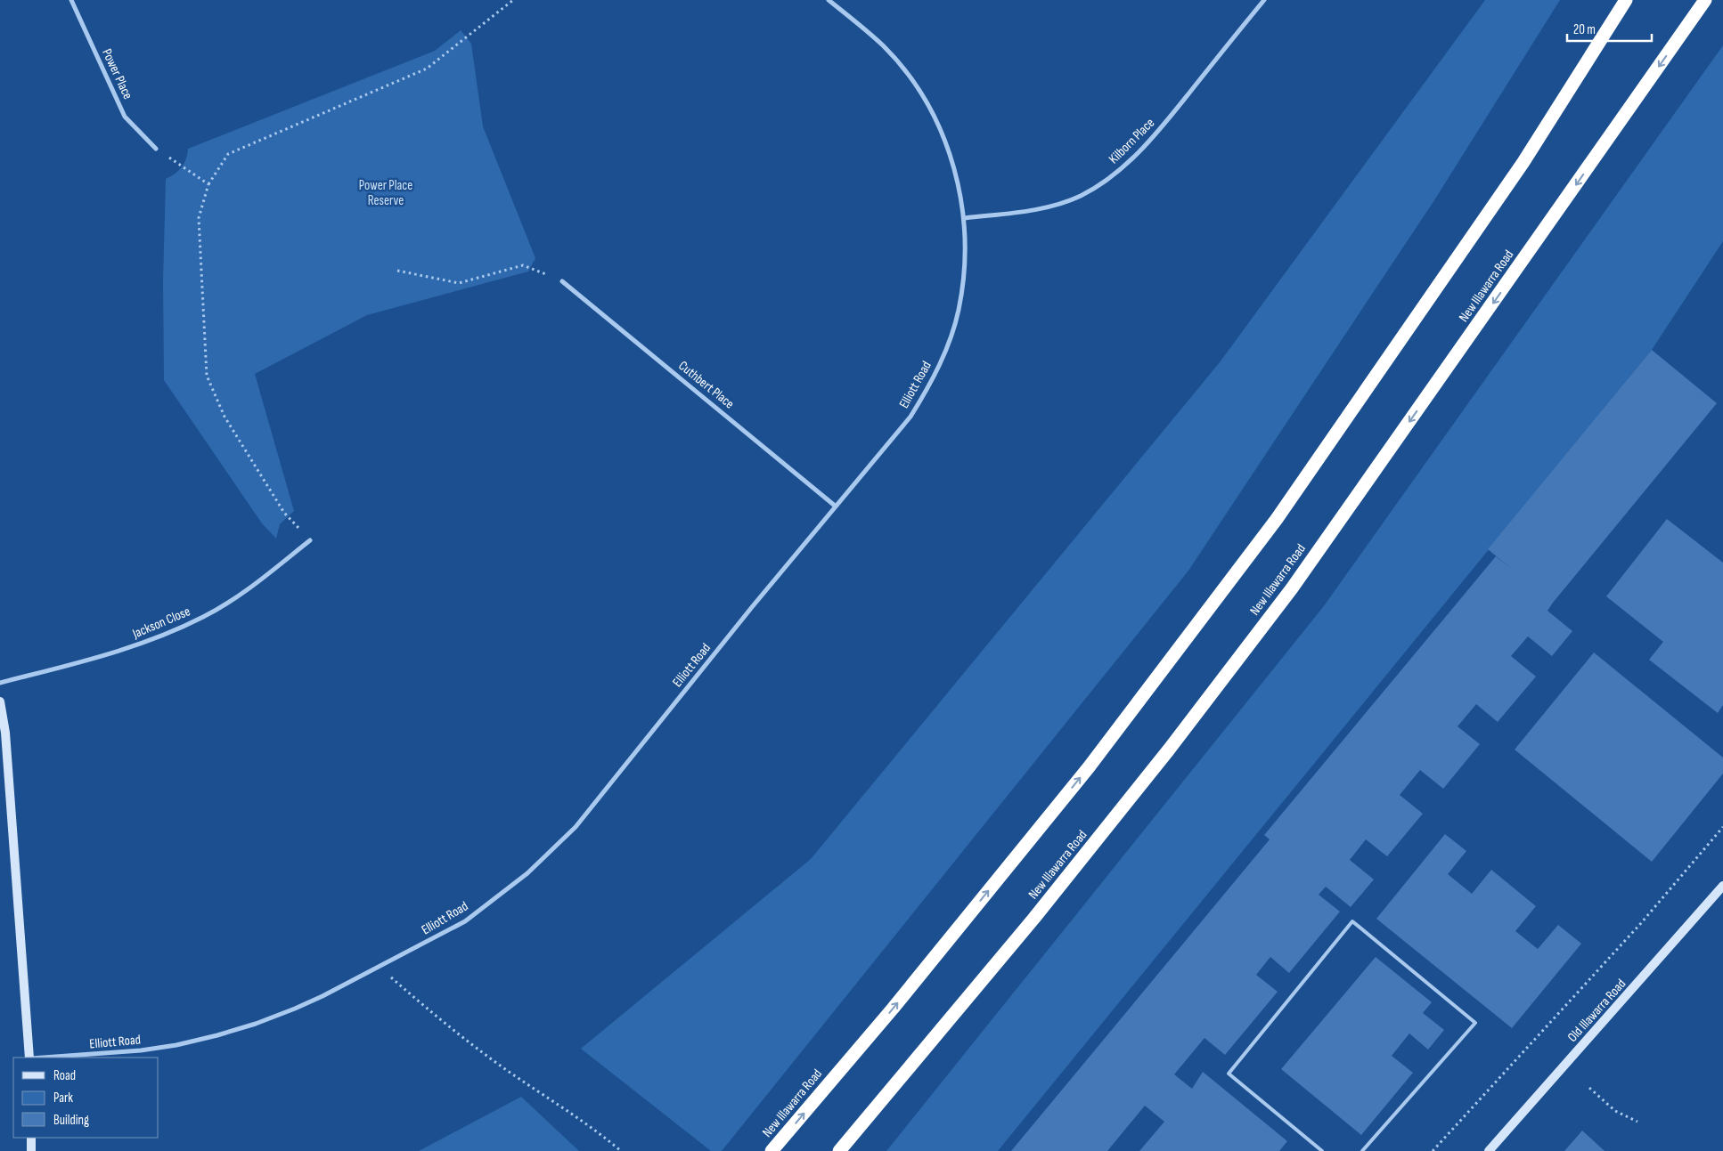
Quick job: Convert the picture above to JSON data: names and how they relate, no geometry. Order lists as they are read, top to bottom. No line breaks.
{"streets":{"highway":["New Illawarra Road"],"street":["Power Place","Kilborn Place","Cuthbert Place","Elliott Road","Jackson Close","Old Illawarra Road"]},"crossings":[["Kilborn Place","Elliott Road"],["Cuthbert Place","Elliott Road"]],"parks":["Power Place Reserve"],"legend":["Road","Park","Building"],"scale_bar":"20 m"}
